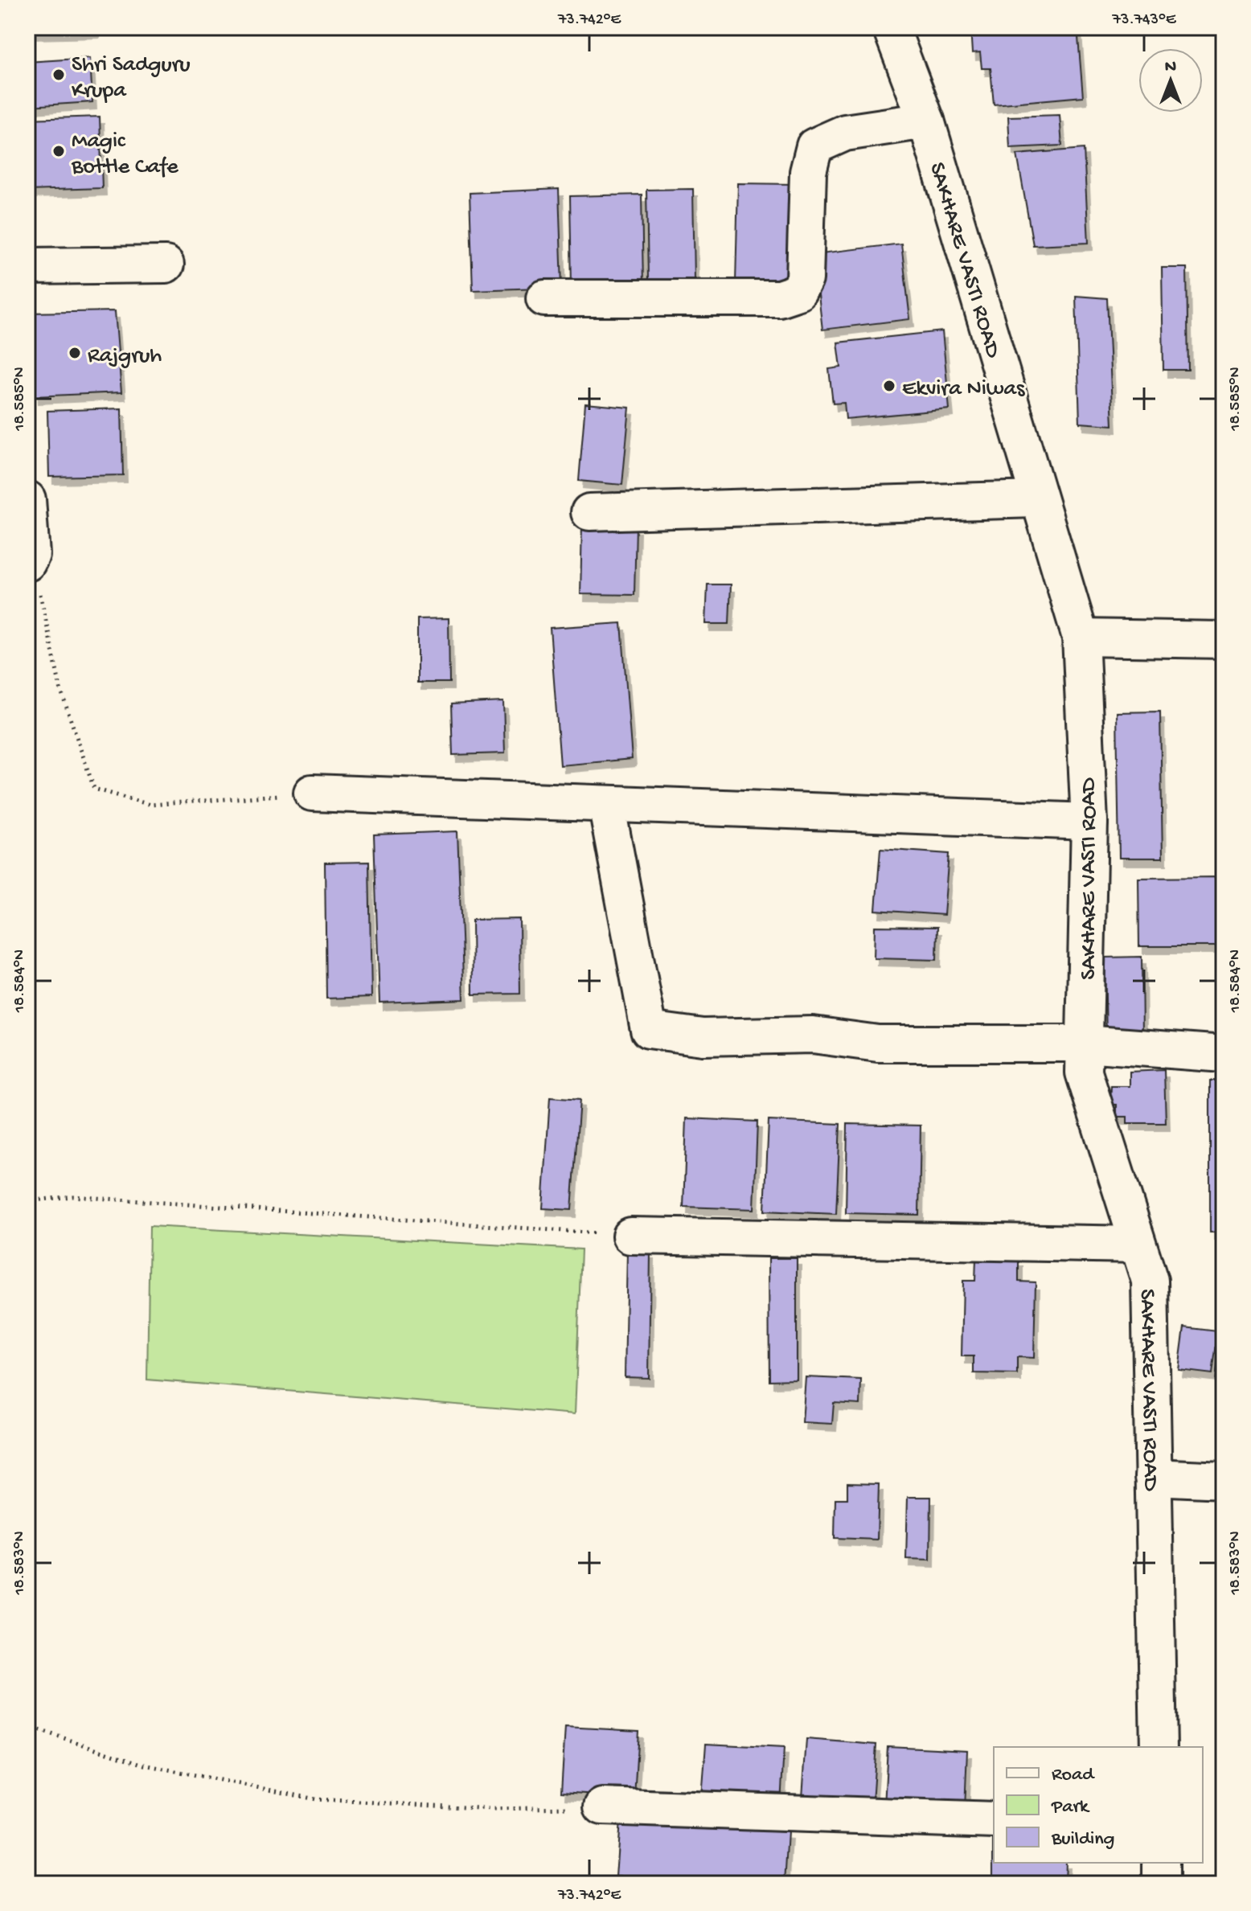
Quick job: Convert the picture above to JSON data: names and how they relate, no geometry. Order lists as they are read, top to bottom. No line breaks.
{"streets":{"street":["SAKHARE VASTI ROAD"]},"places":["Shri Sadguru Krupa","Magic Bottle Cafe","Rajgruh","Ekvira Niwas"],"legend":["Road","Park","Building"],"north":"top","coordinates":["73.742°E","73.743°E","18.585°N","18.584°N","18.583°N"]}
